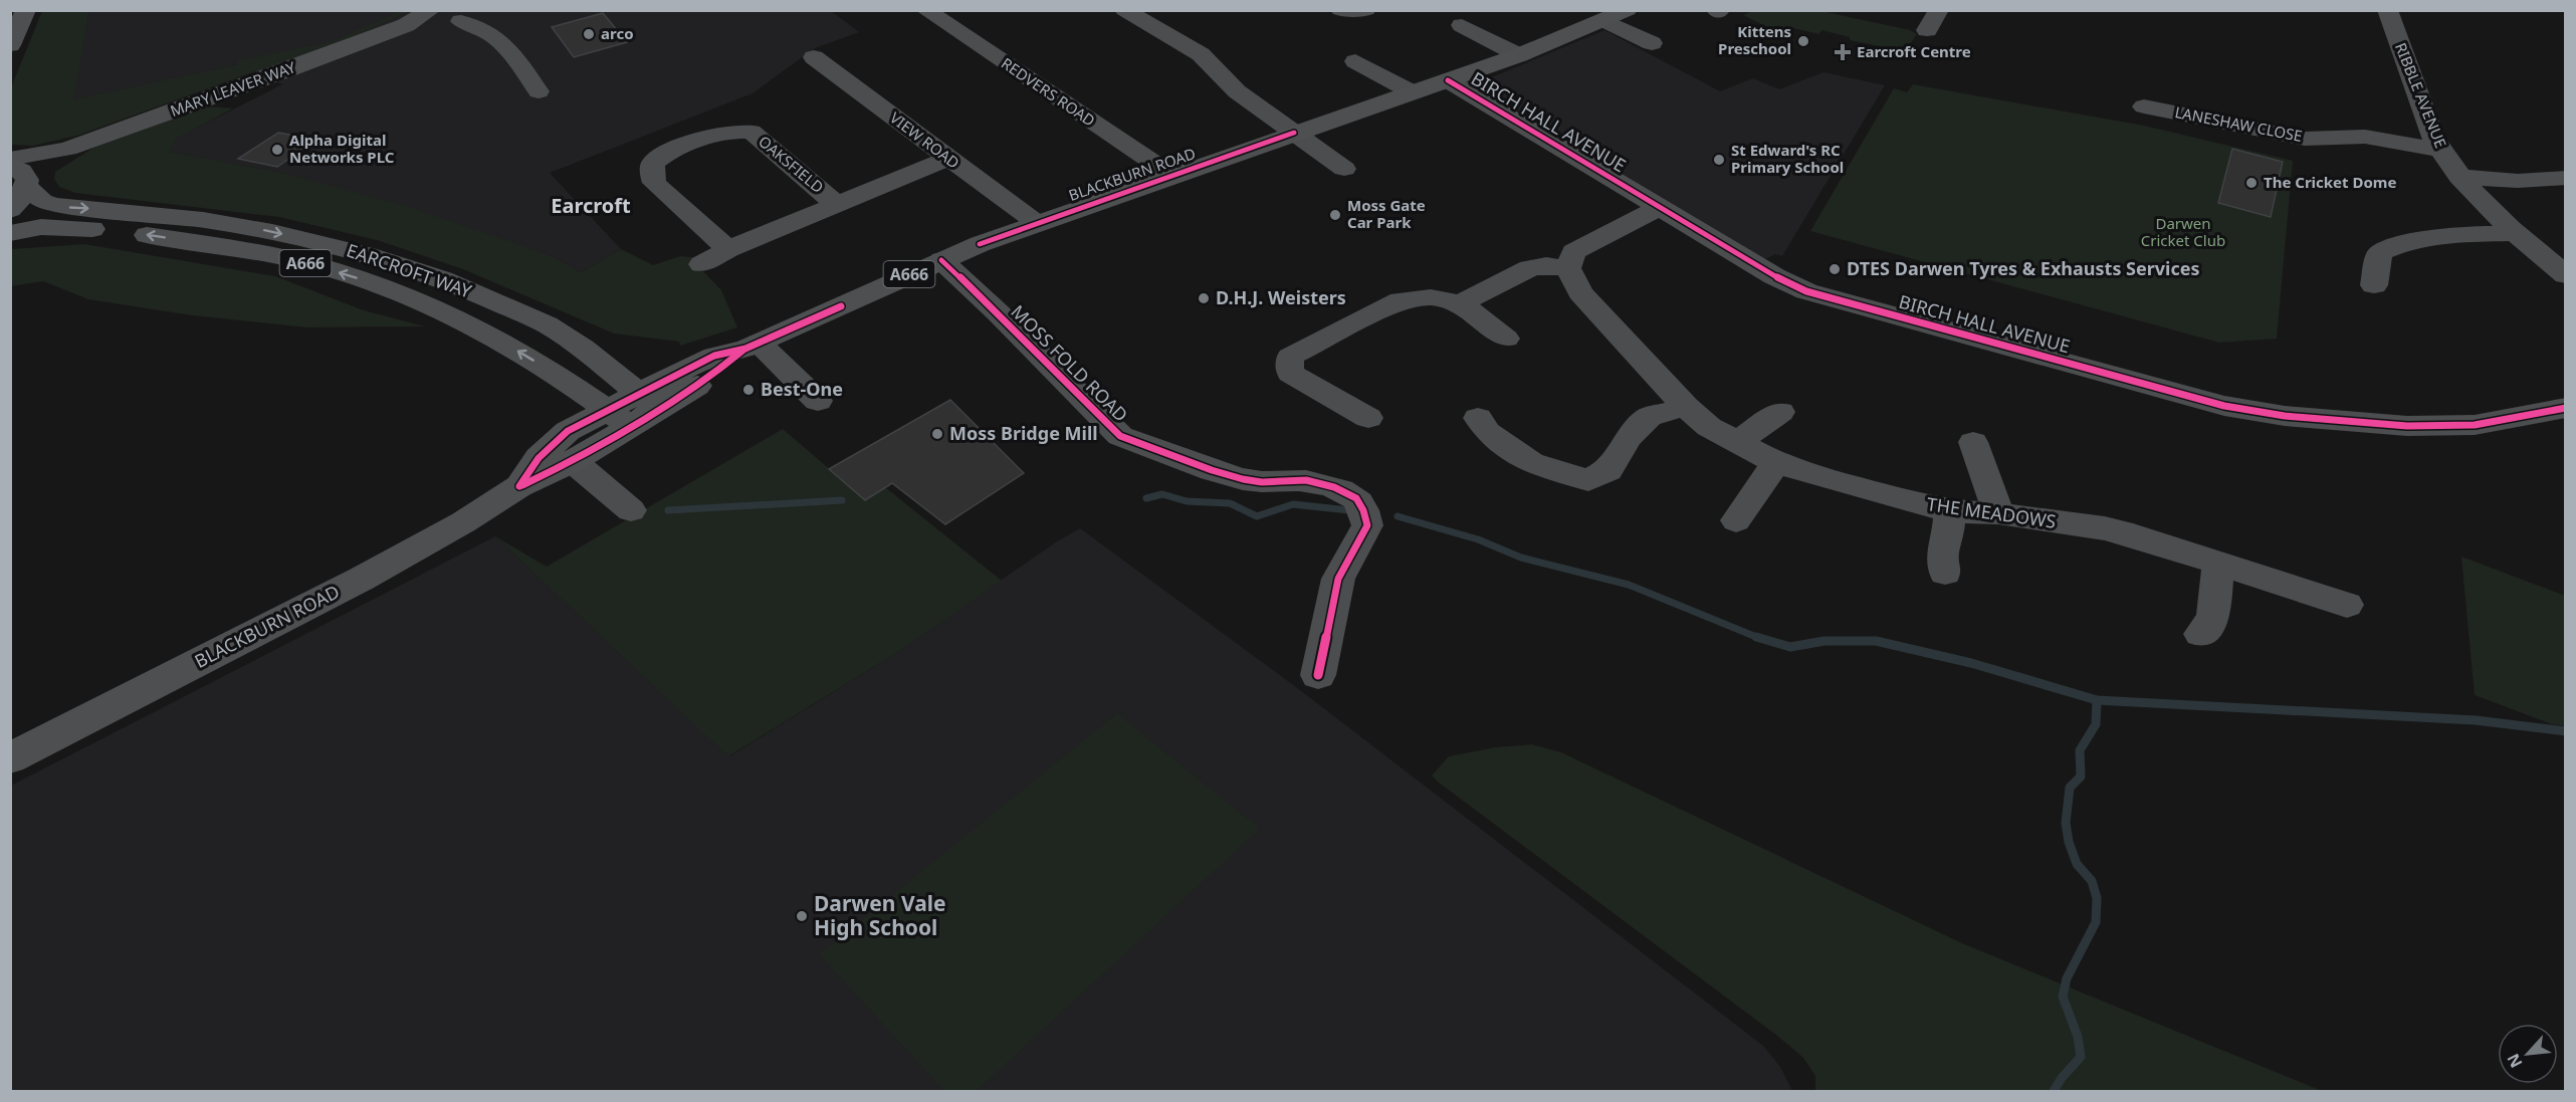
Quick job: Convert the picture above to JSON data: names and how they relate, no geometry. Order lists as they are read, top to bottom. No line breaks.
{"streets":{"highway":["BLACKBURN ROAD","A666","EARCROFT WAY"],"street":["MARY LEAVER WAY","REDVERS ROAD","RIBBLE AVENUE","BIRCH HALL AVENUE","LANESHAW CLOSE","VIEW ROAD","OAKSFIELD","MOSS FOLD ROAD","THE MEADOWS"]},"crossings":[["MARY LEAVER WAY","EARCROFT WAY"],["REDVERS ROAD","BLACKBURN ROAD"],["RIBBLE AVENUE","LANESHAW CLOSE"],["BIRCH HALL AVENUE","BLACKBURN ROAD"],["VIEW ROAD","BLACKBURN ROAD"],["BLACKBURN ROAD","EARCROFT WAY"],["BLACKBURN ROAD","MOSS FOLD ROAD"]],"districts":["Earcroft"],"parks":["Darwen Cricket Club"],"places":{"other":["arco","Kittens Preschool","Alpha Digital Networks PLC","St Edward's RC Primary School","The Cricket Dome","Moss Gate Car Park","DTES Darwen Tyres & Exhausts Services","D.H.J. Weisters","Best-One","Moss Bridge Mill","Darwen Vale High School"],"health":["Earcroft Centre"]},"north":"bottom left"}
